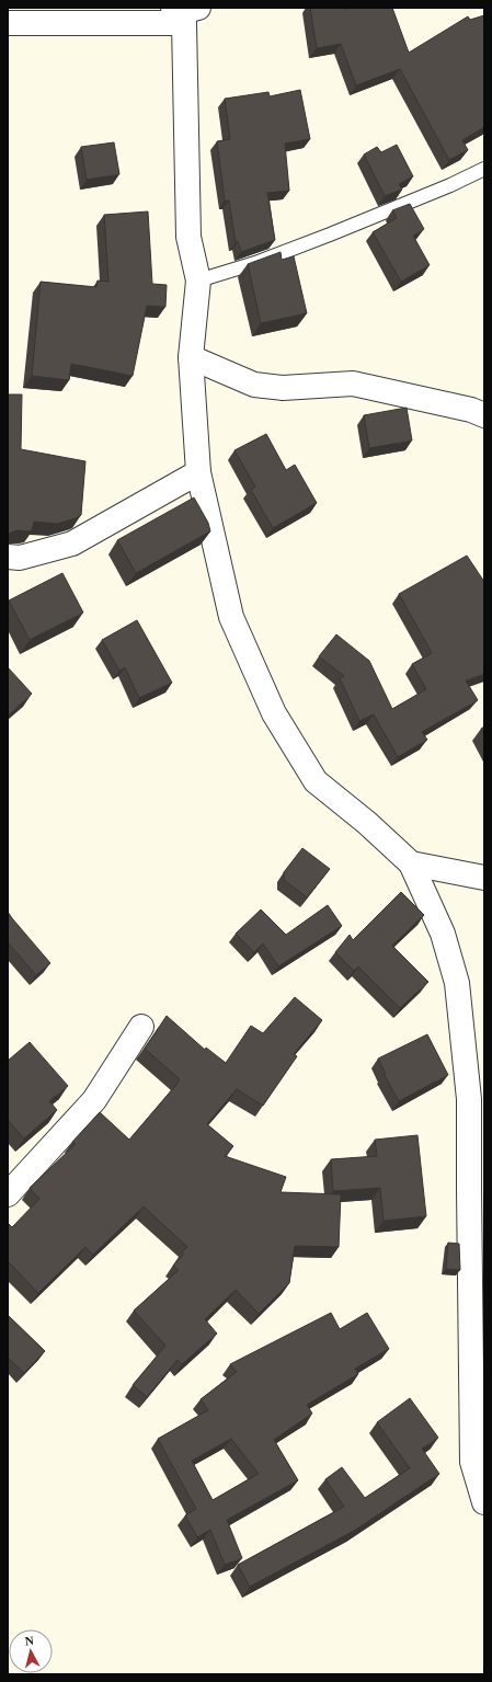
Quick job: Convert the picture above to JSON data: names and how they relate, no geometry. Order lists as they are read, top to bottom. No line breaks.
{"north":"top"}
